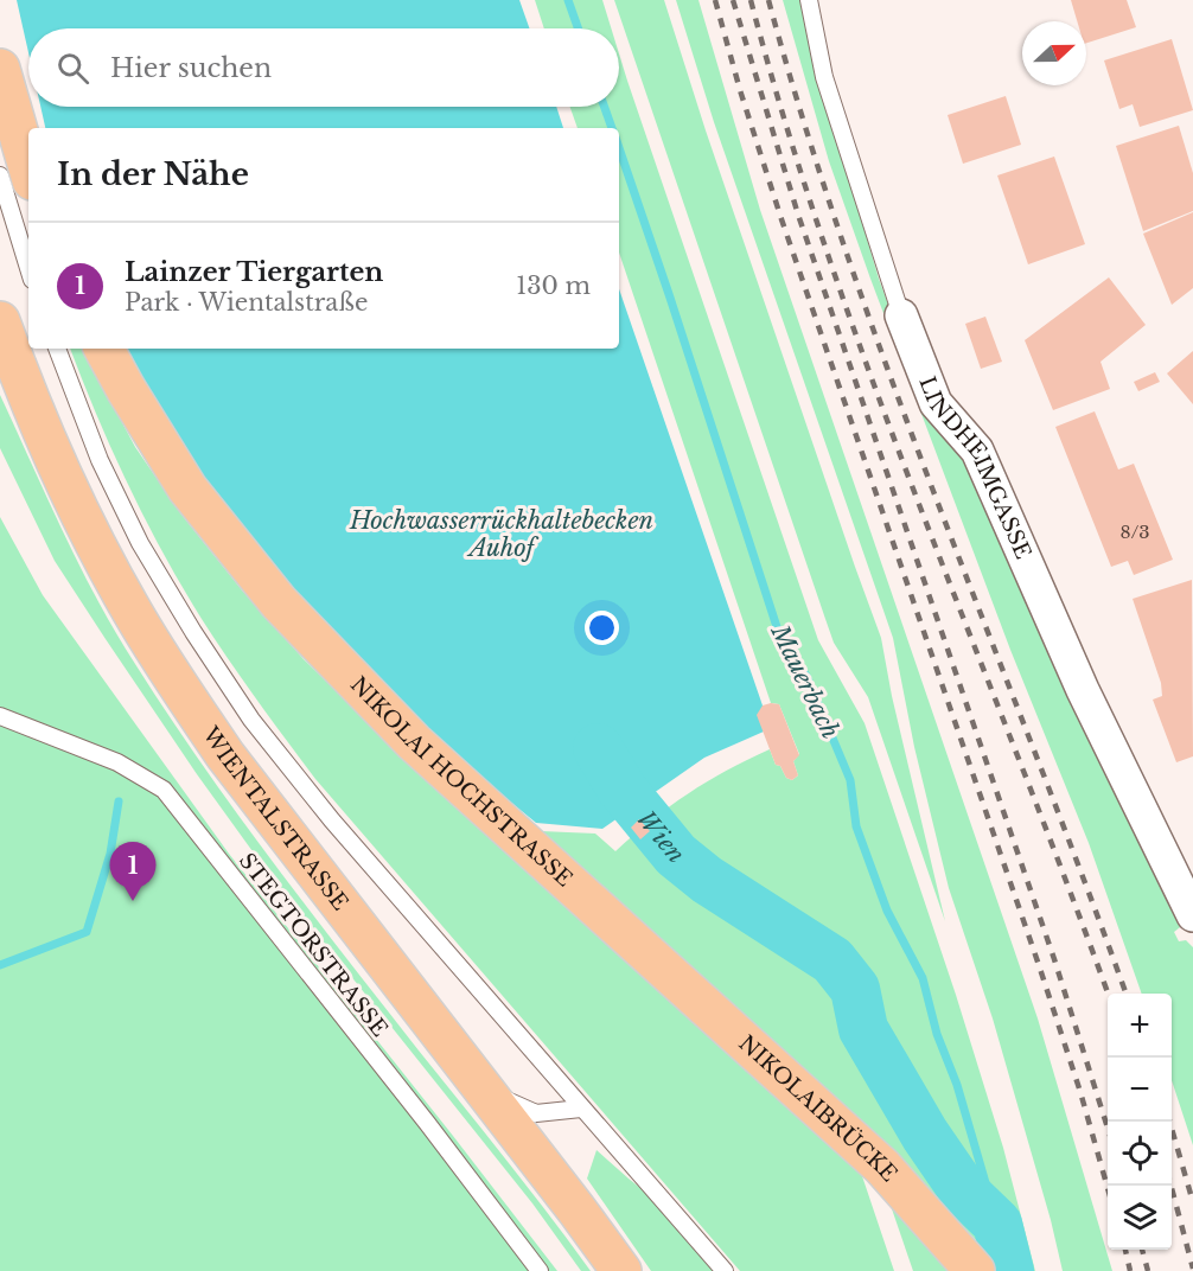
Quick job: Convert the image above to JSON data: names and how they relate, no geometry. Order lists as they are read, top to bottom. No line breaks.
{"streets":{"main road":["NIKOLAI HOCHSTRASSE","WIENTALSTRASSE","NIKOLAIBRÜCKE"],"street":["LINDHEIMGASSE"],"lane":["STEGTORSTRASSE"]},"crossings":[["NIKOLAI HOCHSTRASSE","NIKOLAIBRÜCKE"]],"water":["Hochwasserrückhaltebecken Auhof","Mauerbach","Wien"],"house_numbers":["8/3"],"north":"right","page":{"search":"Hier suchen","heading":"In der Nähe","list":[{"mark":"1","name":"Lainzer Tiergarten","note":"Park · Wientalstraße","value":"130 m"}],"pins":"1","map_buttons":["+","−"]}}
